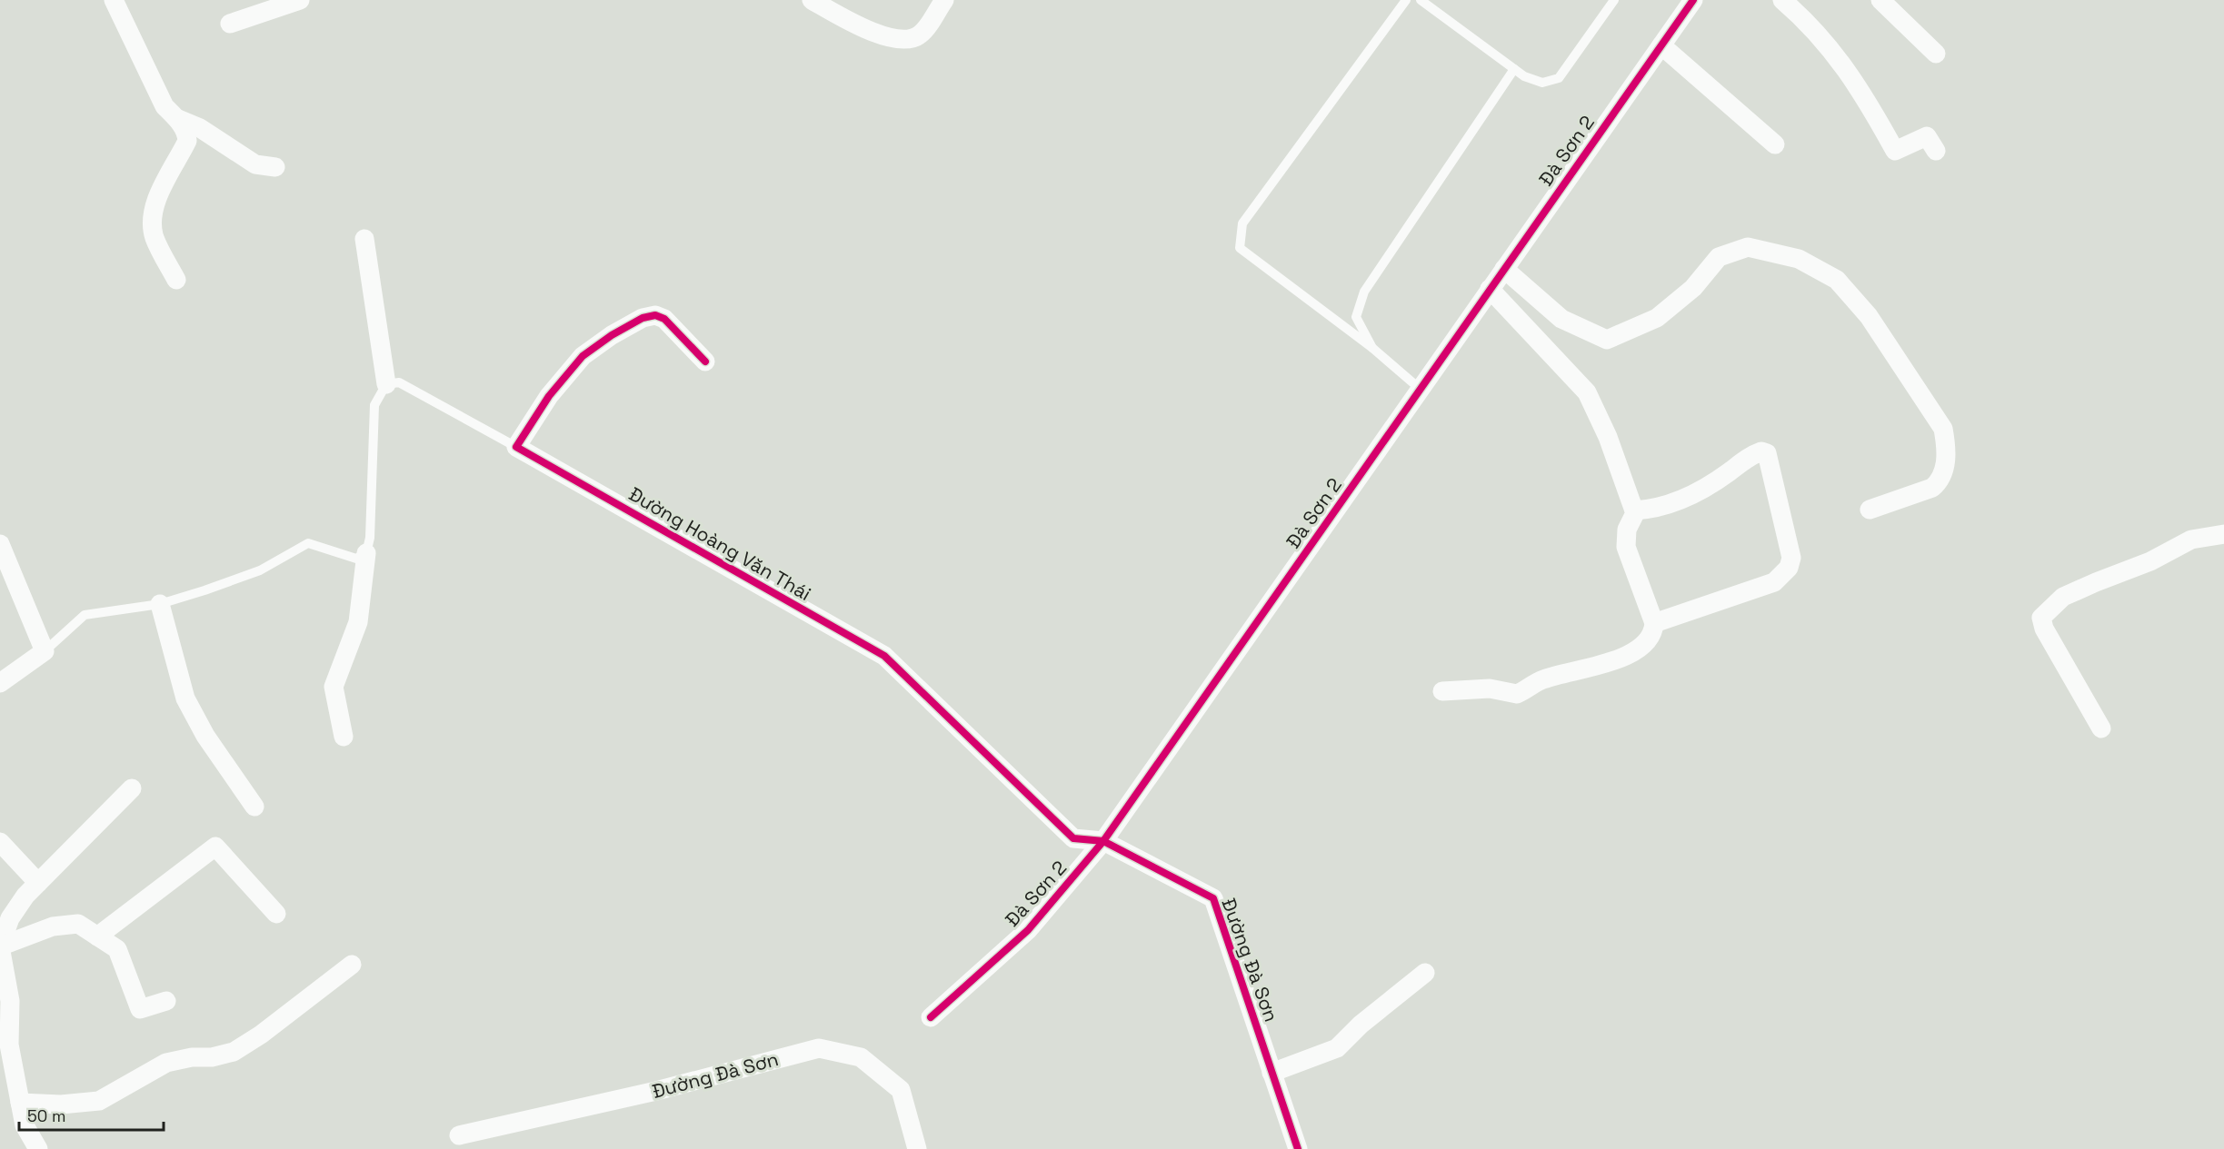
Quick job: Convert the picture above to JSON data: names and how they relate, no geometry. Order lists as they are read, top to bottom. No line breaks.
{"streets":{"street":["Đà Sơn 2","Đường Hoàng Văn Thái","Đường Đà Sơn"]},"crossings":[["Đà Sơn 2","Đường Hoàng Văn Thái"],["Đà Sơn 2","Đường Đà Sơn"],["Đường Hoàng Văn Thái","Đường Đà Sơn"]],"scale_bar":"50 m"}
